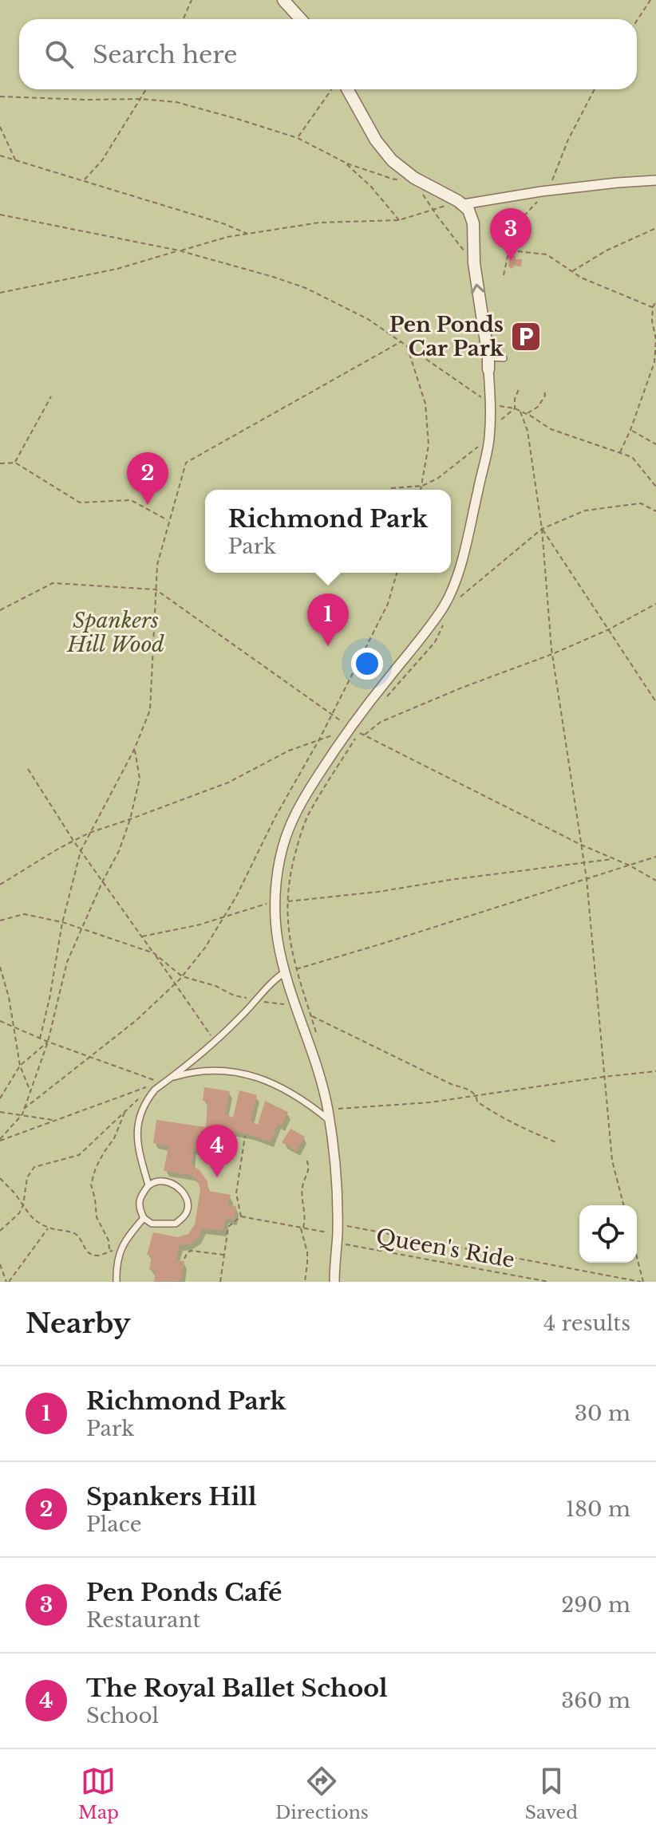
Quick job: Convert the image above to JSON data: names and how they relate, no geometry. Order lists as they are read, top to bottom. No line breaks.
{"streets":{"path":["Queen's Ride"]},"parks":["Spankers Hill Wood"],"places":{"parking":["Pen Ponds Car Park"]},"page":{"search":"Search here","pins":["3","2","1","4"],"popup":["Richmond Park","Park"],"heading":["Nearby","4 results"],"list":[{"mark":"1","name":"Richmond Park","note":"Park","value":"30 m"},{"mark":"2","name":"Spankers Hill","note":"Place","value":"180 m"},{"mark":"3","name":"Pen Ponds Café","note":"Restaurant","value":"290 m"},{"mark":"4","name":"The Royal Ballet School","note":"School","value":"360 m"}],"nav":["Map","Directions","Saved"]}}
